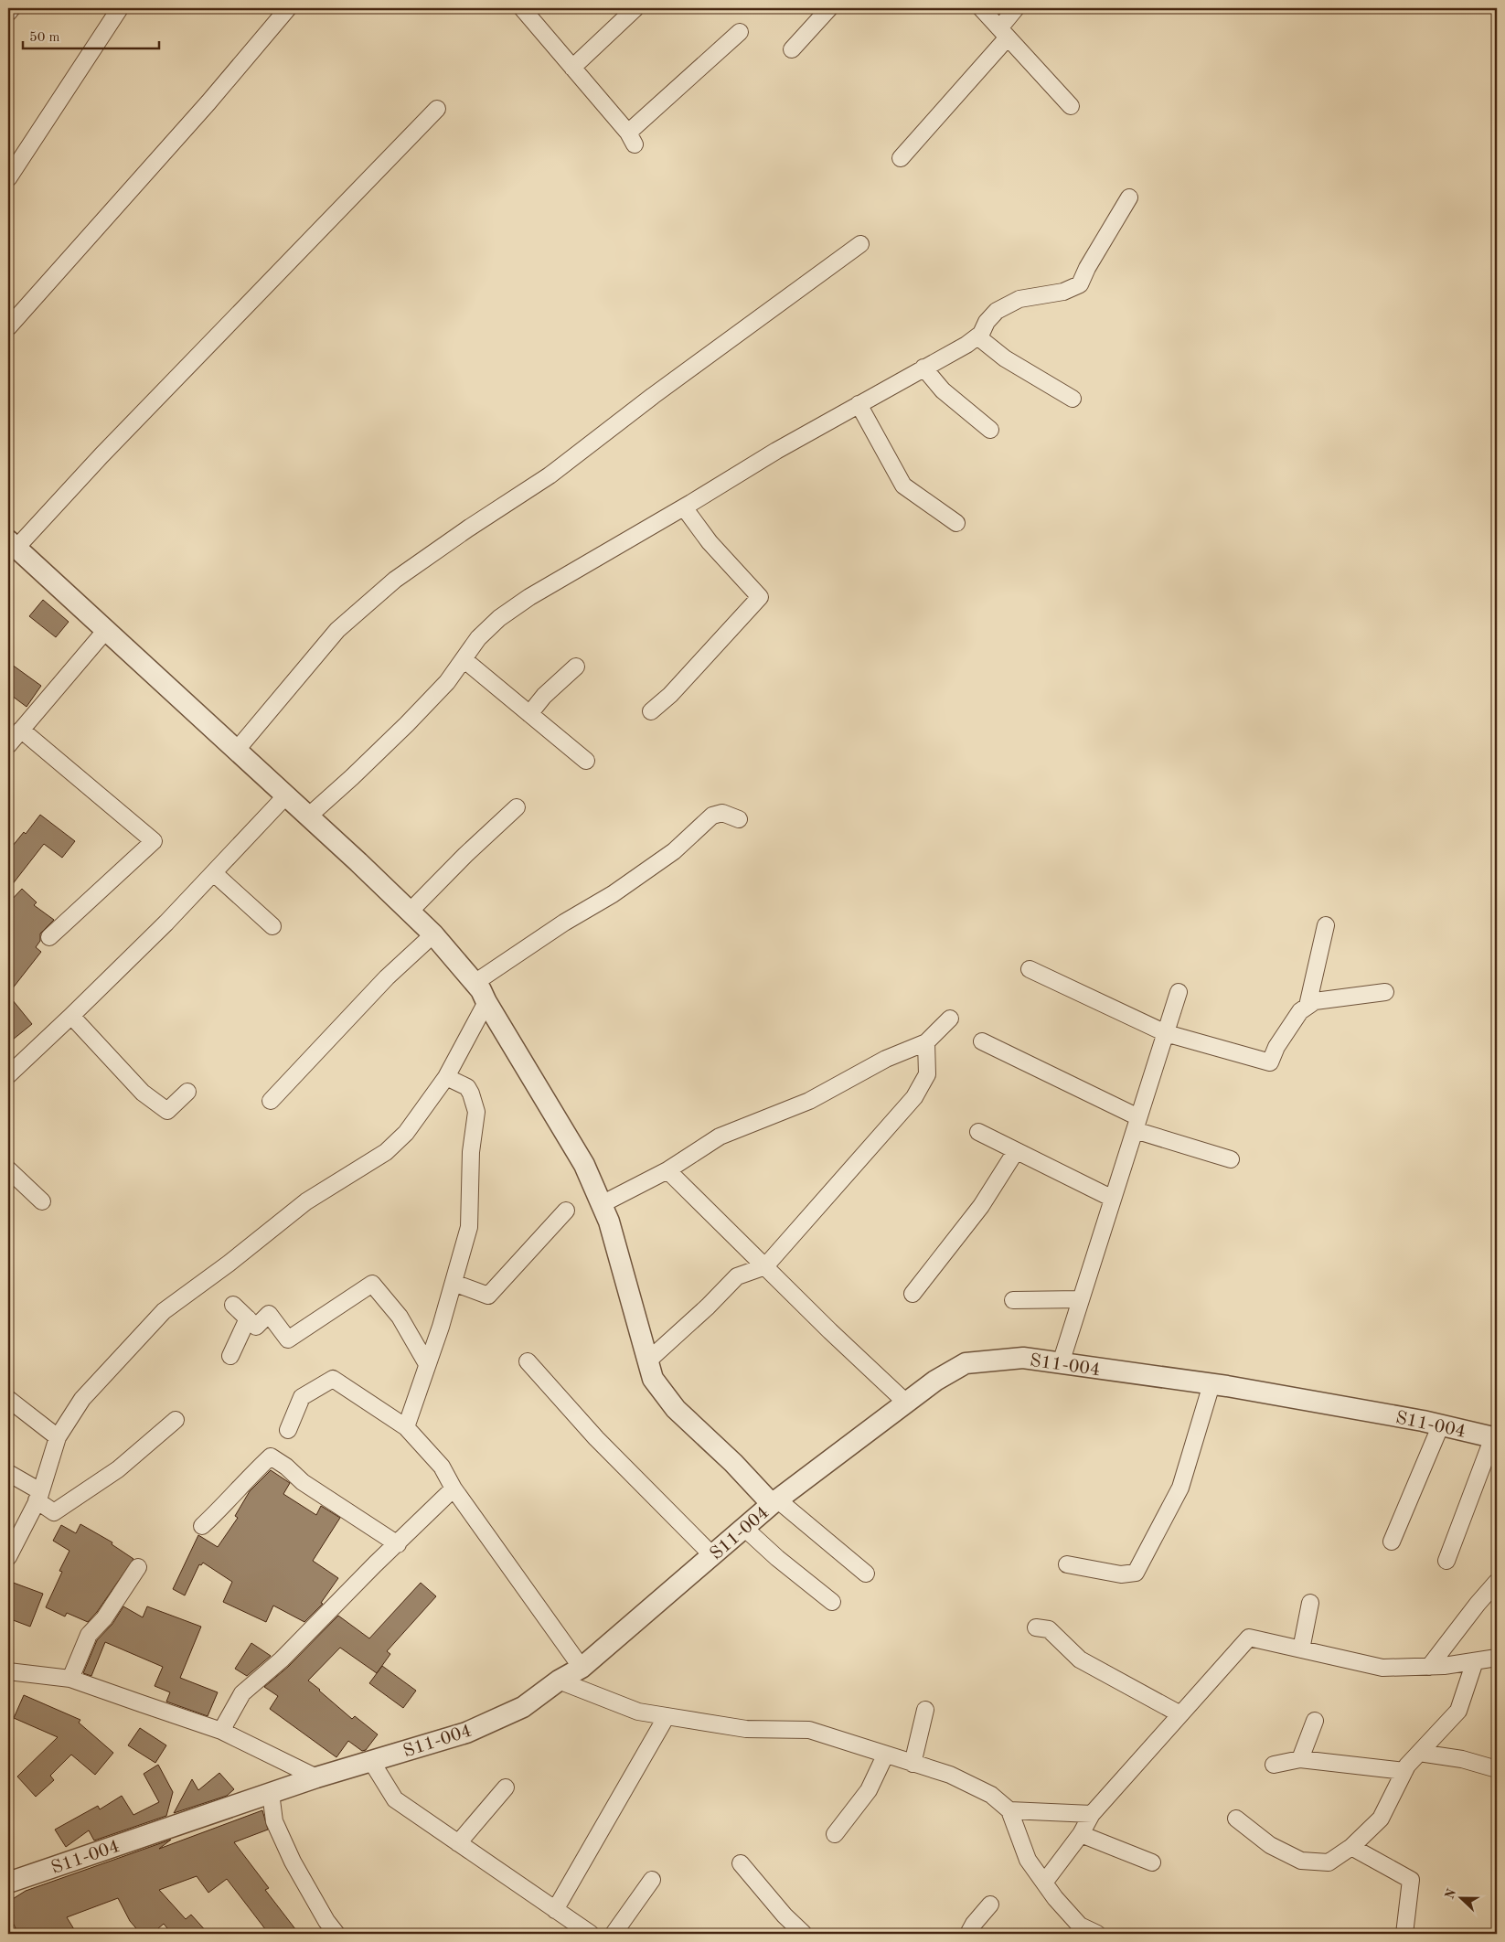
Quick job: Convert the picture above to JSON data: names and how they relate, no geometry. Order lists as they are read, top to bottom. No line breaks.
{"streets":{"street":["S11-004"]},"scale_bar":"50 m","north":"left"}
